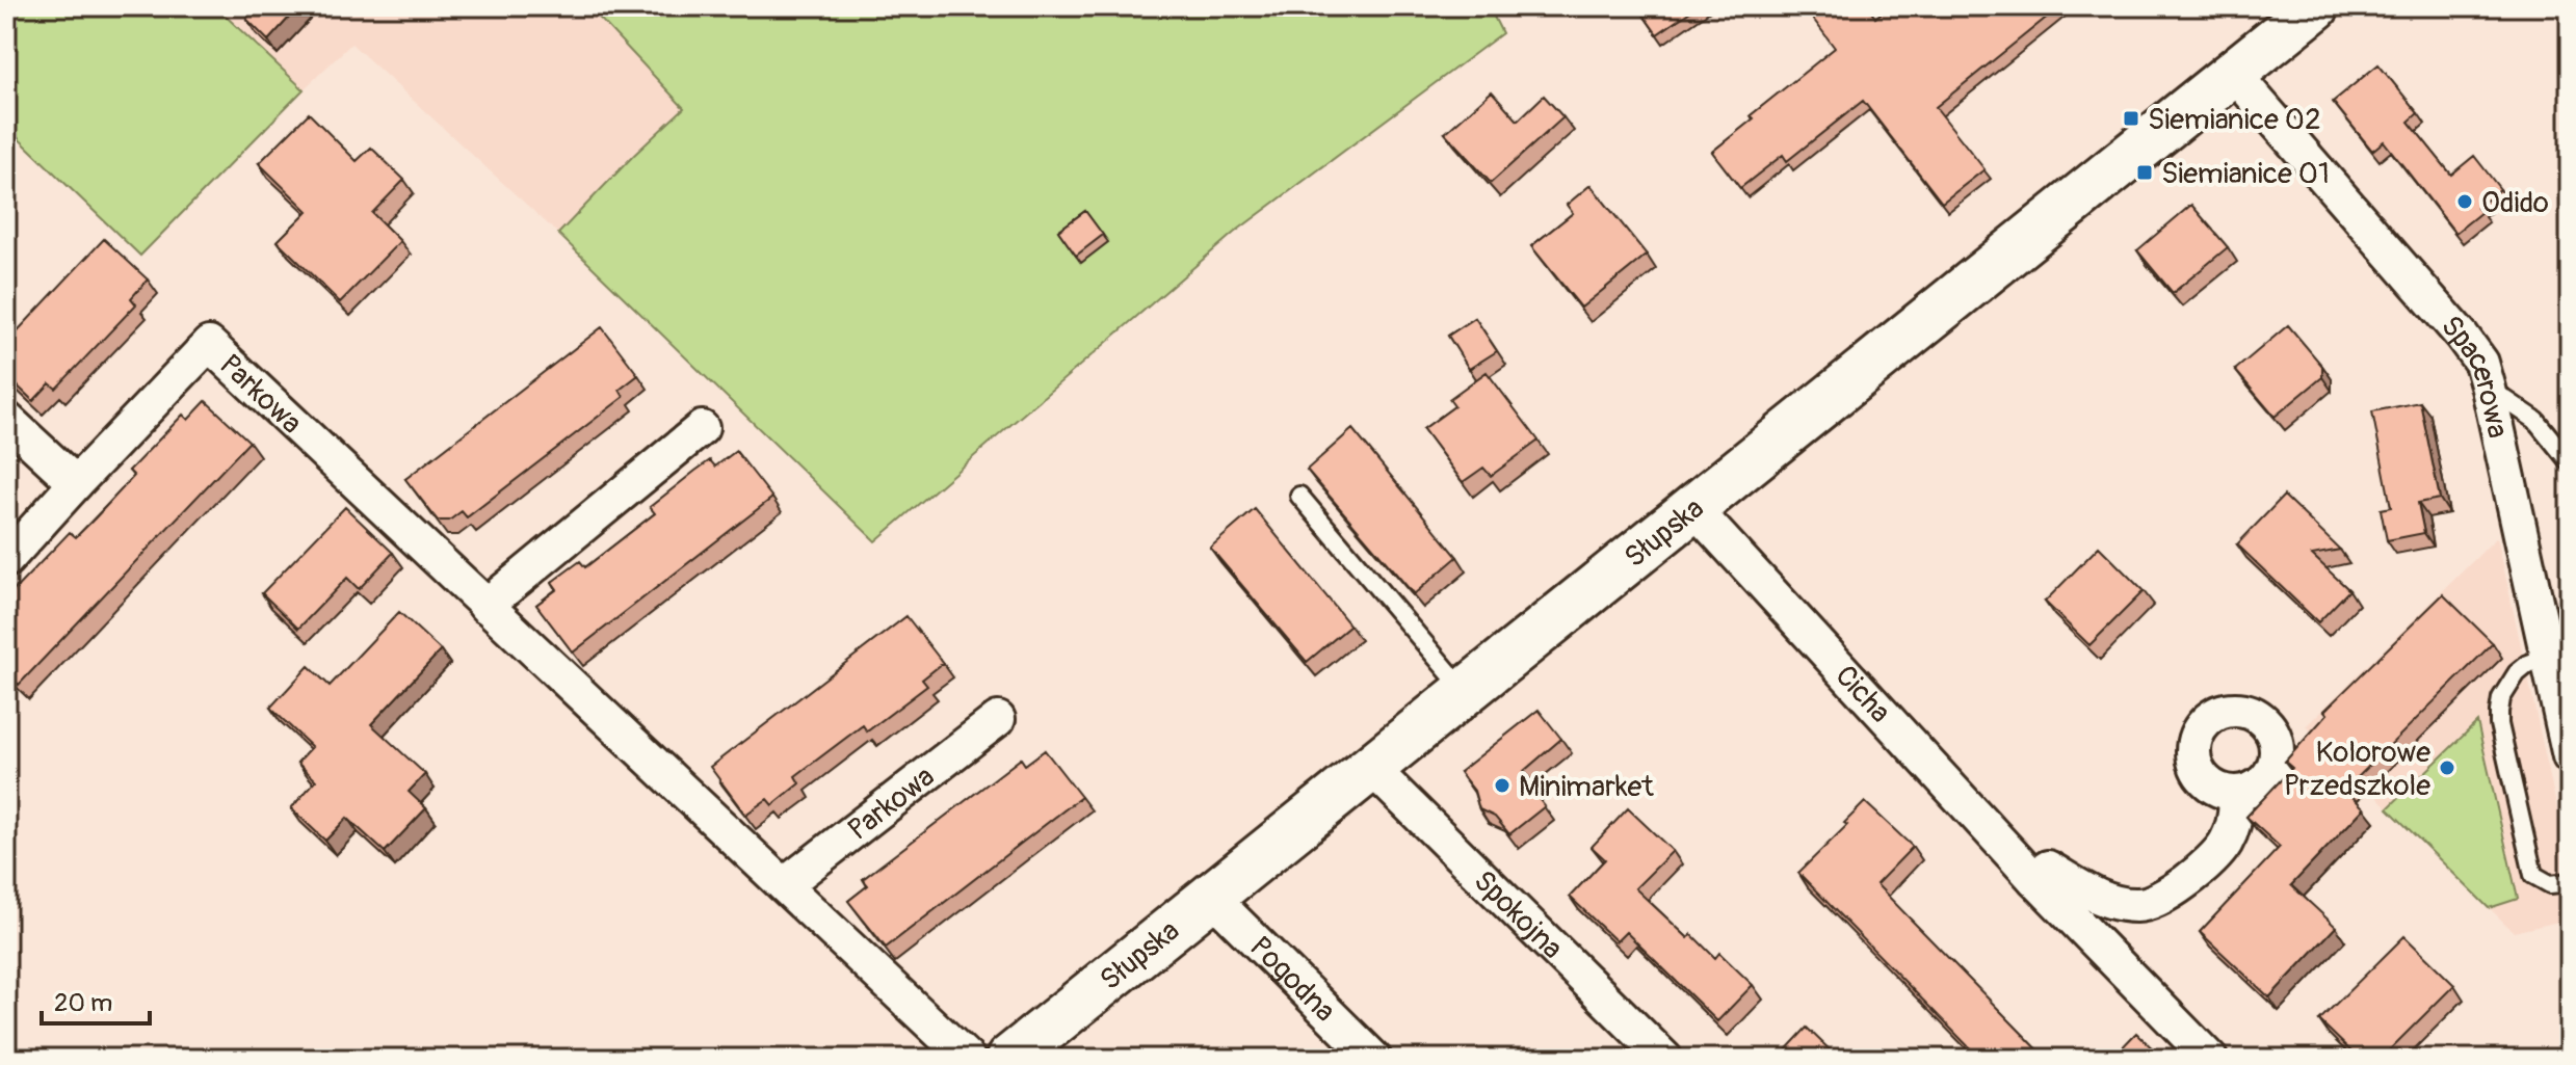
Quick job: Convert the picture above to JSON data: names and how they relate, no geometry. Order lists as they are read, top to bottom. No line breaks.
{"streets":{"main road":["Słupska"],"street":["Spacerowa","Parkowa","Cicha","Spokojna","Pogodna"]},"crossings":[["Spacerowa","Słupska"],["Słupska","Cicha"],["Słupska","Spokojna"],["Słupska","Pogodna"]],"places":{"transit":["Siemianice 02","Siemianice 01"],"other":["Odido","Kolorowe Przedszkole","Minimarket"]},"scale_bar":"20 m"}
